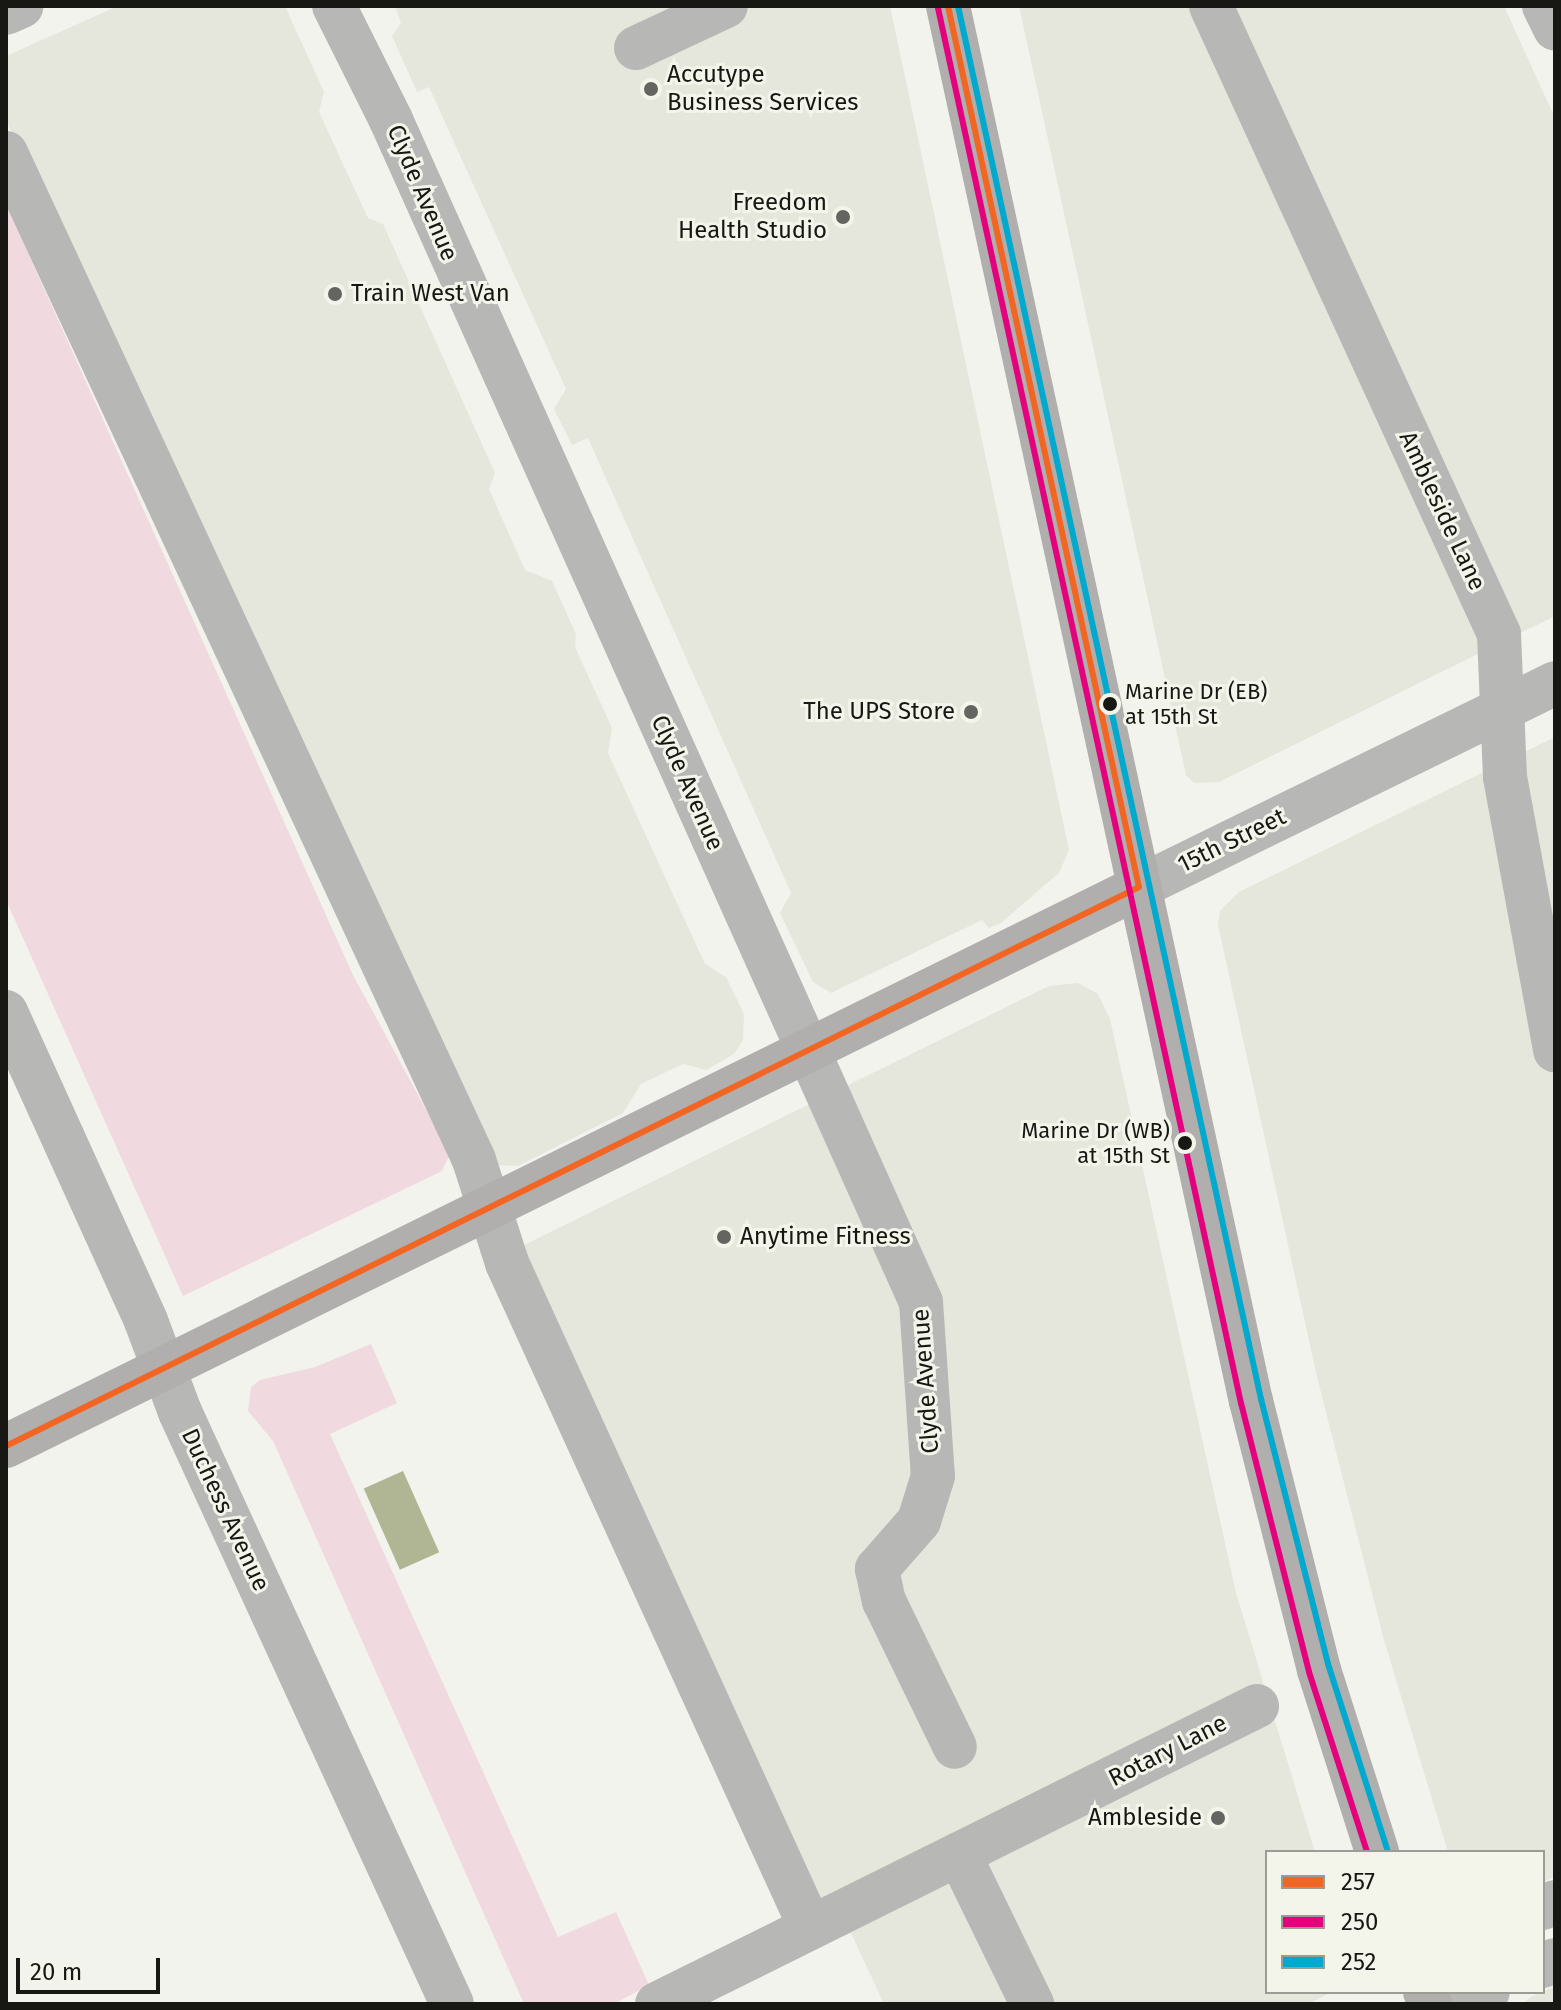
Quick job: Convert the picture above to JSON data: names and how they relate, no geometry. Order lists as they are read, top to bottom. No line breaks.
{"streets":{"main road":["15th Street"],"street":["Clyde Avenue","Ambleside Lane","Duchess Avenue","Rotary Lane"]},"crossings":[["Clyde Avenue","15th Street"],["Ambleside Lane","15th Street"],["15th Street","Duchess Avenue"]],"places":["Accutype Business Services","Freedom Health Studio","Train West Van","Marine Dr (EB) at 15th St","The UPS Store","Marine Dr (WB) at 15th St","Anytime Fitness","Ambleside"],"lines":["transit line 257","transit line 252","transit line 250"],"legend":["257","250","252"],"scale_bar":"20 m"}
